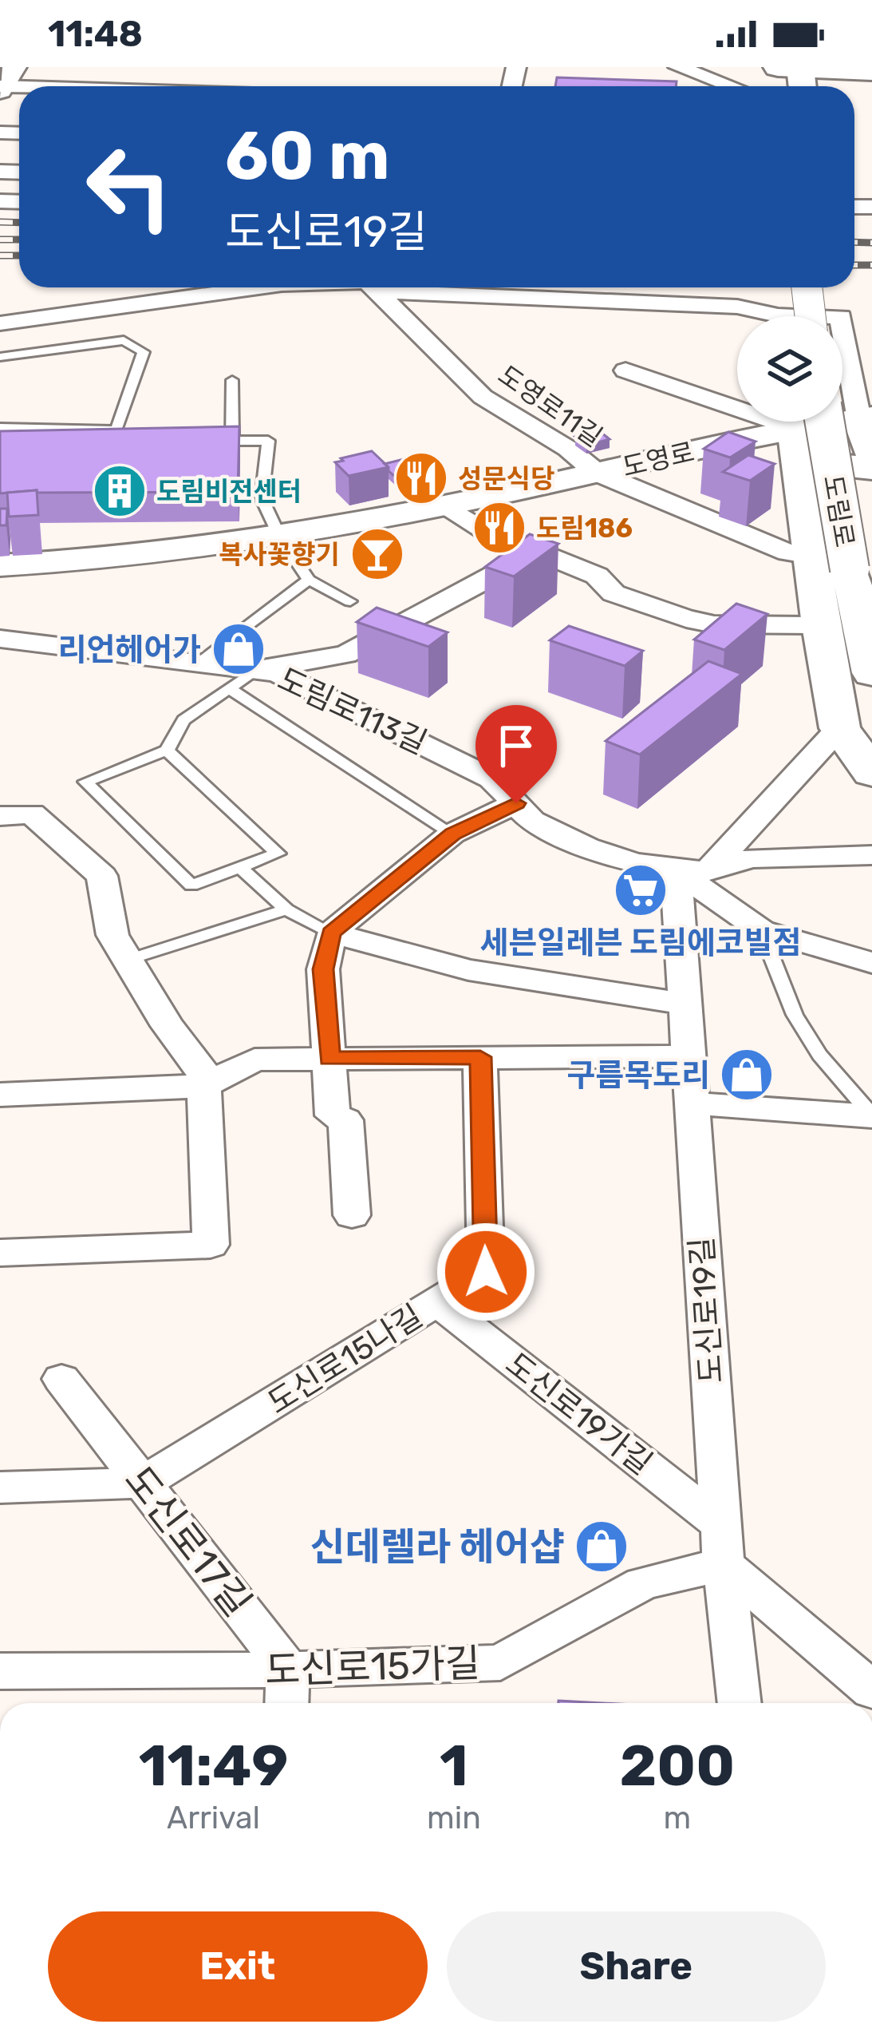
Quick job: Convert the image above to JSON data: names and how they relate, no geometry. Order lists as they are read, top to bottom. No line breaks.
{"streets":{"main road":["도림로"],"street":["도영로11길","도영로","도림로113길","도신로19길","도신로15나길","도신로19가길","도신로17길","도신로15가길"]},"crossings":[["도영로11길","도영로"],["도림로113길","도신로19길"],["도신로19길","도신로19가길"],["도신로19길","도신로15가길"],["도신로15나길","도신로19가길"],["도신로15나길","도신로17길"],["도신로19가길","도신로15가길"],["도신로17길","도신로15가길"]],"places":{"restaurant":["성문식당","도림186"],"building":["도림비전센터"],"bar":["복사꽃향기"],"shop":["리언헤어가","구름목도리","신데렐라 헤어샵"],"supermarket":["세븐일레븐 도림에코빌점"]},"page":{"status":"11:48","turn":["60 m","도신로19길"],"eta":["11:49","Arrival","1","min","200","m"],"buttons":["Exit","Share"]}}
